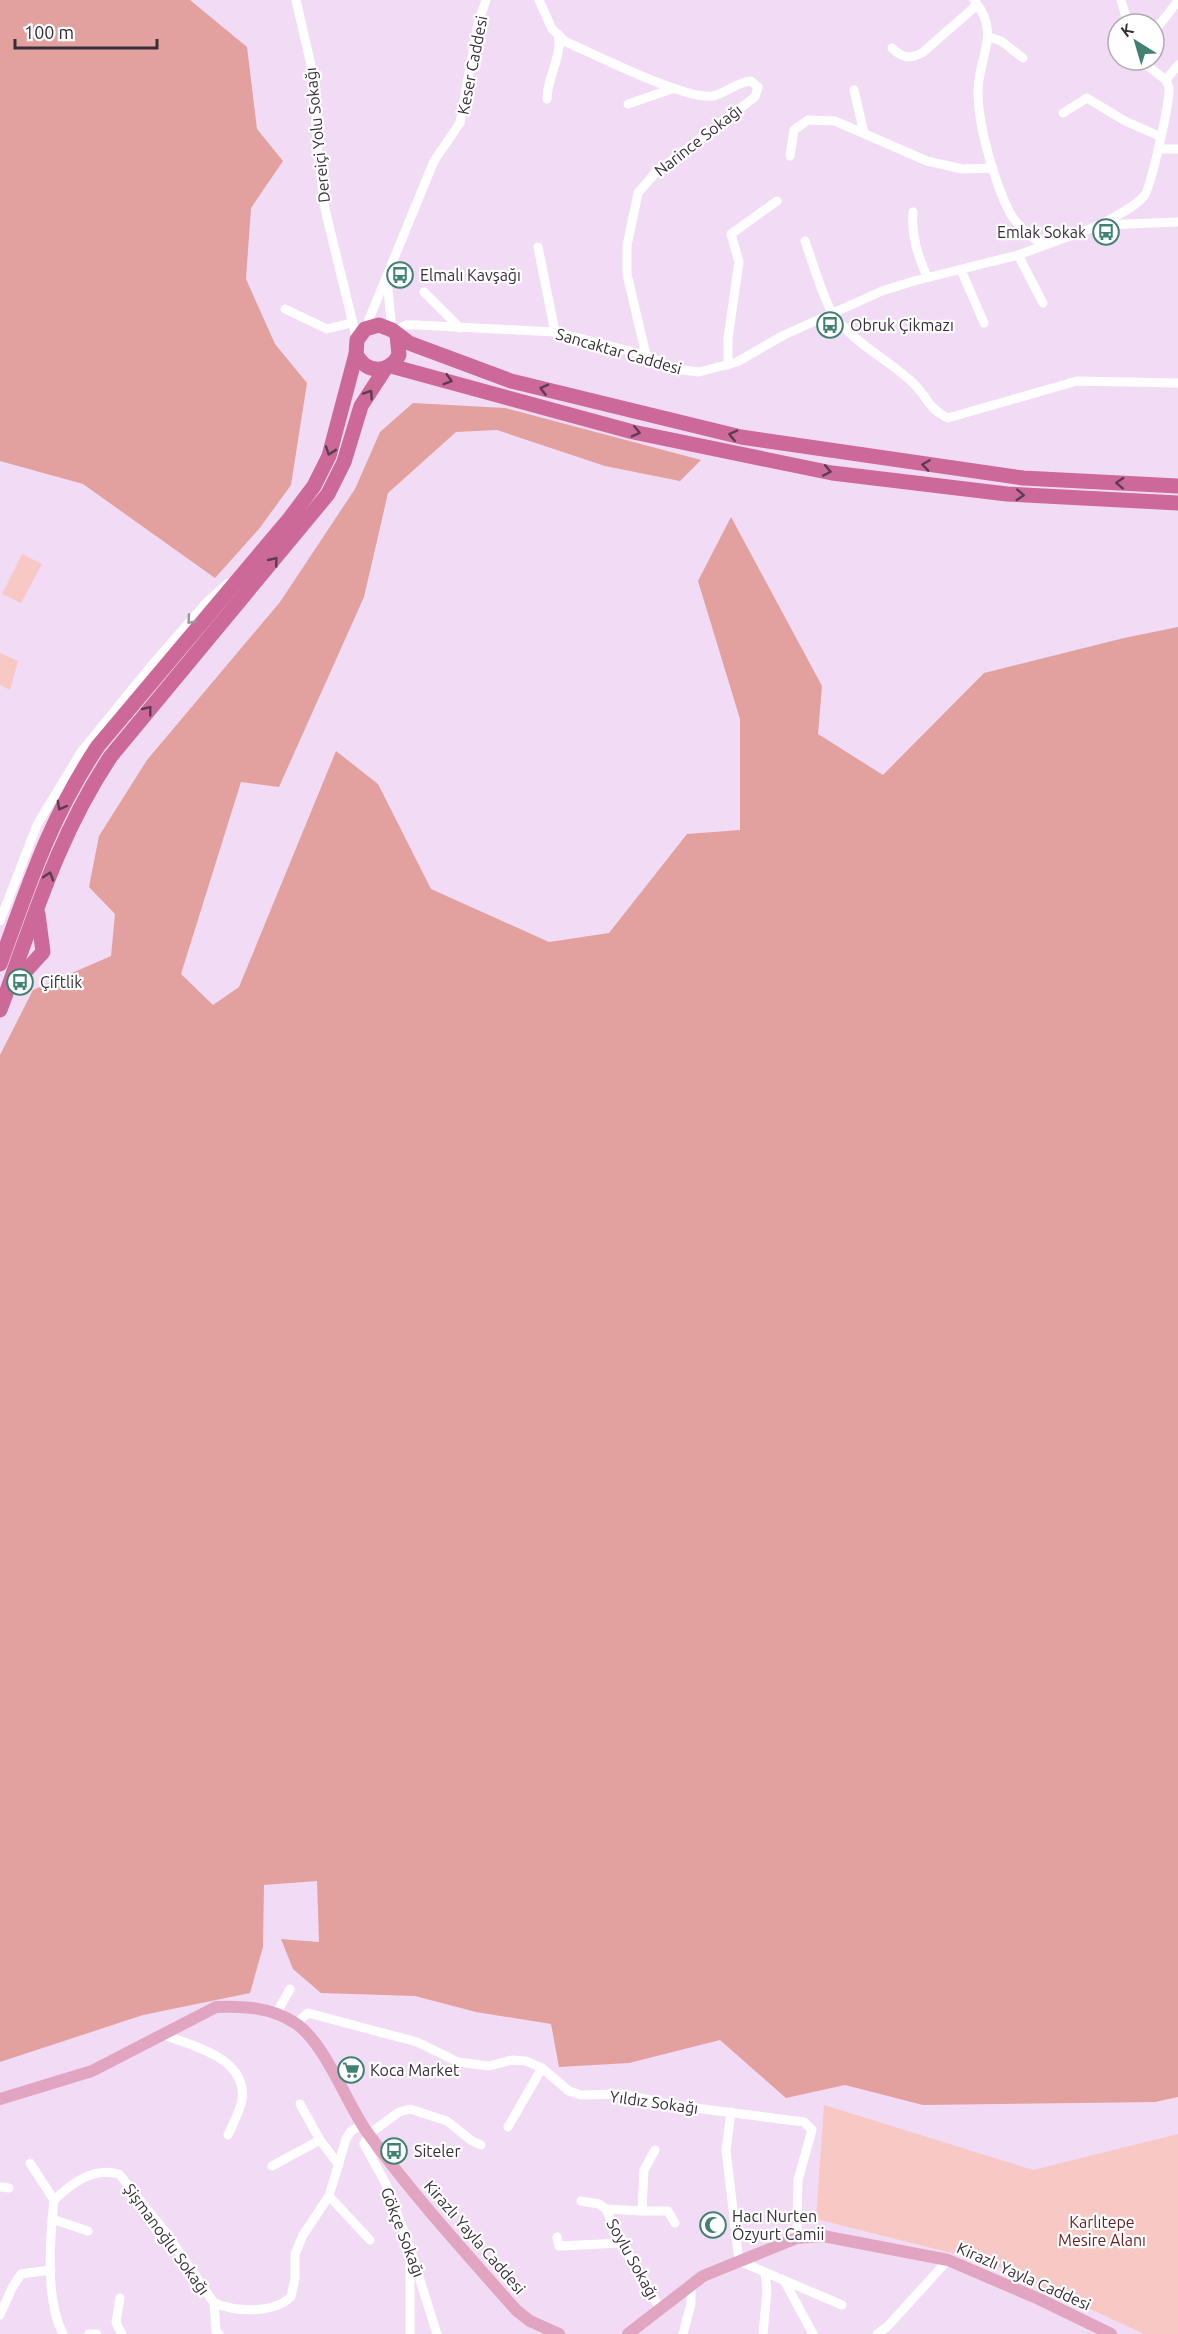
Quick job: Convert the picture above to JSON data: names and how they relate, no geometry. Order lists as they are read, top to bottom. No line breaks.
{"streets":{"main road":["Kirazlı Yayla Caddesi"],"street":["Keser Caddesi","Dereiçi Yolu Sokağı","Narince Sokağı","Sancaktar Caddesi","Yıldız Sokağı","Gökçe Sokağı","Şişmanoğlu Sokağı","Soylu Sokağı"]},"crossings":[["Keser Caddesi","Dereiçi Yolu Sokağı"],["Keser Caddesi","Sancaktar Caddesi"],["Dereiçi Yolu Sokağı","Sancaktar Caddesi"],["Narince Sokağı","Sancaktar Caddesi"],["Yıldız Sokağı","Kirazlı Yayla Caddesi"],["Gökçe Sokağı","Kirazlı Yayla Caddesi"],["Gökçe Sokağı","Şişmanoğlu Sokağı"],["Kirazlı Yayla Caddesi","Şişmanoğlu Sokağı"],["Kirazlı Yayla Caddesi","Soylu Sokağı"]],"parks":["Karlıtepe Mesire Alanı"],"places":{"bus stop":["Emlak Sokak","Elmalı Kavşağı","Obruk Çikmazı","Çi̇ftli̇k","Siteler"],"supermarket":["Koca Market"],"mosque":["Hacı Nurten Özyurt Camii"]},"scale_bar":"100 m","north":"top left"}
